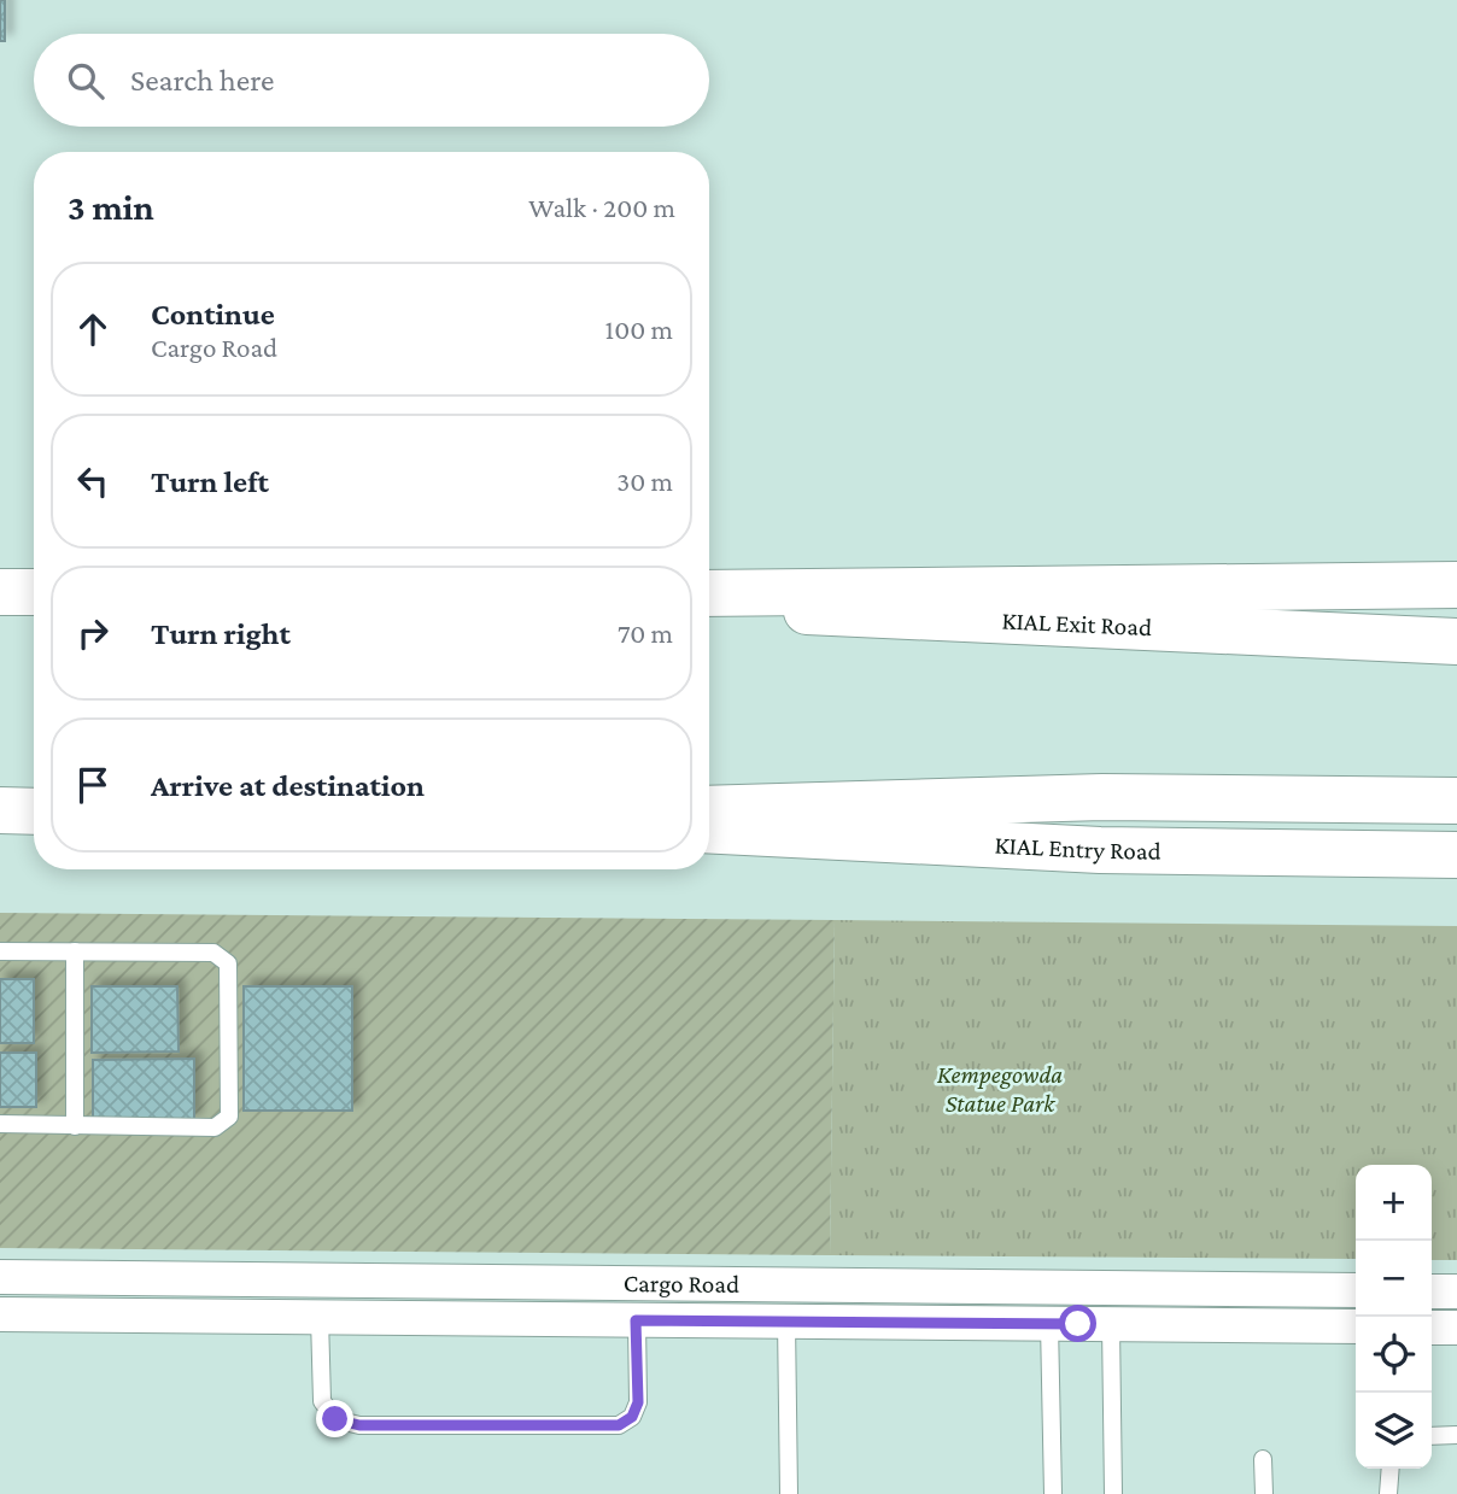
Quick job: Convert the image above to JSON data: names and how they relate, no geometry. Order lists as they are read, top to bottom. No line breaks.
{"streets":{"main road":["KIAL Exit Road","KIAL Entry Road"],"street":["Cargo Road"]},"parks":["Kempegowda Statue Park"],"page":{"search":"Search here","heading":["3 min","Walk · 200 m"],"list":[["Continue","Cargo Road","100 m"],["Turn left","30 m"],["Turn right","70 m"],"Arrive at destination"],"map_buttons":["+","−"]}}
